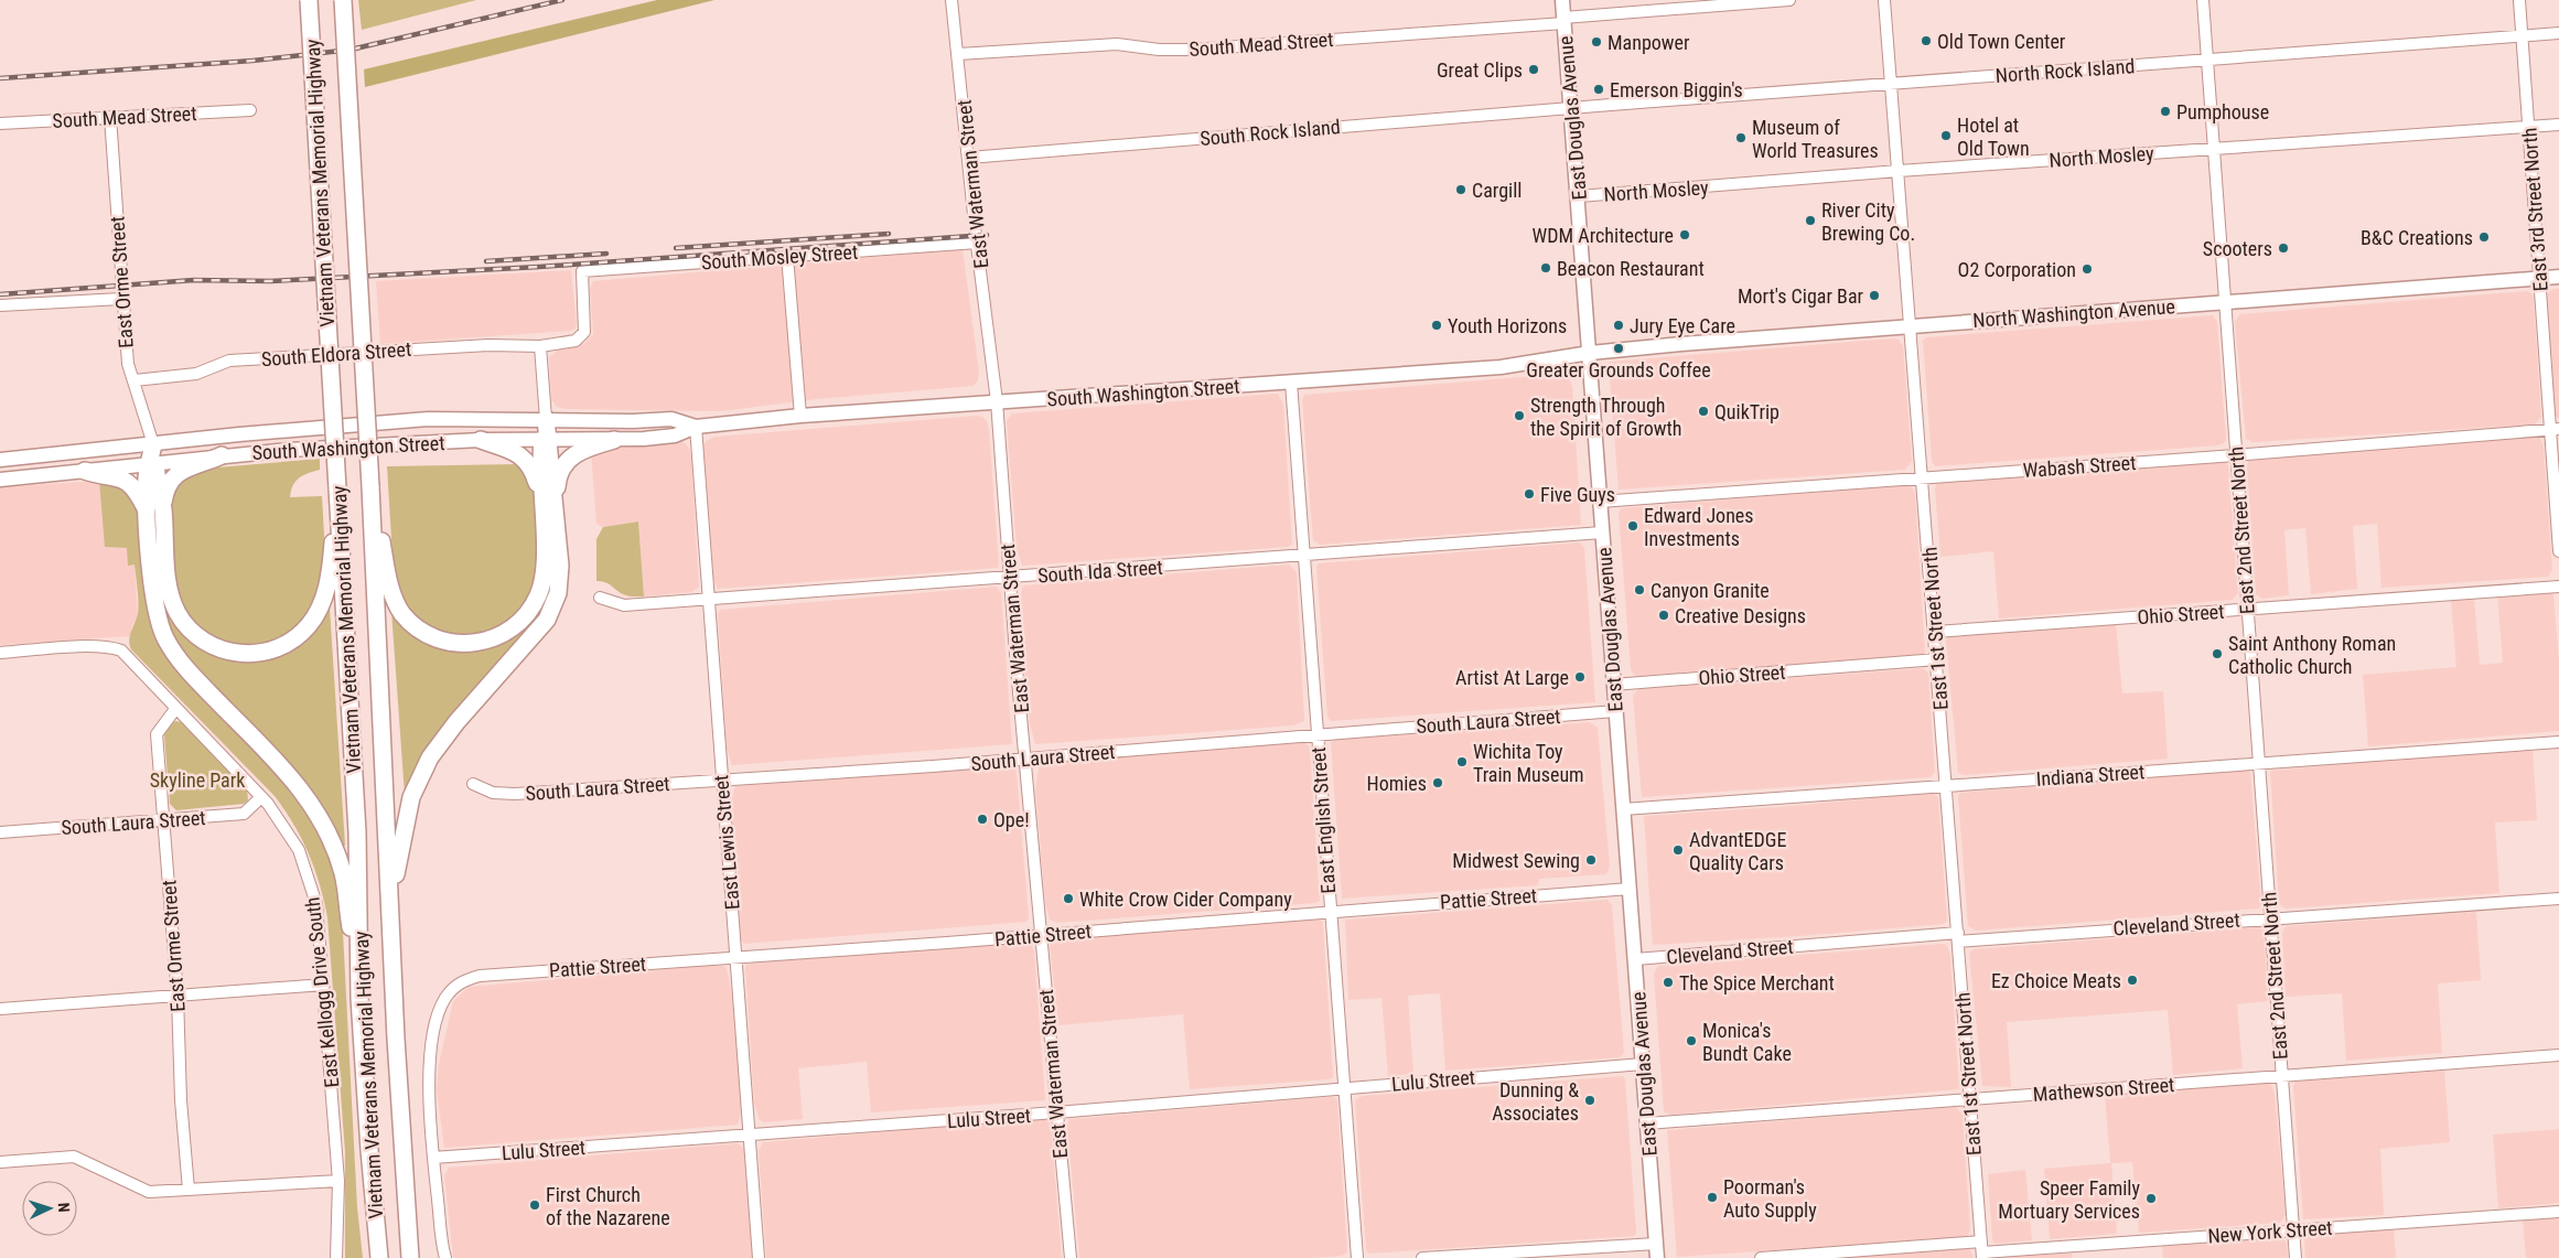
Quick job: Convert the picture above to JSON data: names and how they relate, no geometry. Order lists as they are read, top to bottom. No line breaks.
{"streets":{"highway":["Vietnam Veterans Memorial Highway"],"main road":["East Douglas Avenue","North Washington Avenue","South Washington Street"],"street":["South Mead Street","North Rock Island","South Rock Island","North Mosley","East Waterman Street","East 3rd Street North","South Mosley Street","East Orme Street","South Eldora Street","Wabash Street","East 2nd Street North","South Ida Street","Ohio Street","East 1st Street North","South Laura Street","Indiana Street","East English Street","East Lewis Street","Pattie Street","Cleveland Street","East Kellogg Drive South","Lulu Street","Mathewson Street","New York Street"]},"crossings":[["South Mead Street","East Douglas Avenue"],["South Mead Street","East Waterman Street"],["South Mead Street","East Orme Street"],["North Rock Island","East Douglas Avenue"],["North Rock Island","South Rock Island"],["North Rock Island","East 3rd Street North"],["North Rock Island","East 2nd Street North"],["North Rock Island","East 1st Street North"],["East Douglas Avenue","South Rock Island"],["East Douglas Avenue","North Mosley"],["East Douglas Avenue","North Washington Avenue"],["East Douglas Avenue","South Washington Street"],["East Douglas Avenue","Wabash Street"],["East Douglas Avenue","South Ida Street"],["East Douglas Avenue","Ohio Street"],["East Douglas Avenue","South Laura Street"],["East Douglas Avenue","Indiana Street"],["East Douglas Avenue","Pattie Street"],["East Douglas Avenue","Cleveland Street"],["East Douglas Avenue","Lulu Street"],["East Douglas Avenue","Mathewson Street"],["South Rock Island","East Waterman Street"],["North Mosley","East 3rd Street North"],["North Mosley","East 2nd Street North"],["North Mosley","East 1st Street North"],["East Waterman Street","South Mosley Street"],["East Waterman Street","South Washington Street"],["East Waterman Street","South Ida Street"],["East Waterman Street","South Laura Street"],["East Waterman Street","Pattie Street"],["East Waterman Street","Lulu Street"],["East 3rd Street North","North Washington Avenue"],["East 3rd Street North","Wabash Street"],["South Mosley Street","South Eldora Street"],["East Orme Street","South Eldora Street"],["East Orme Street","South Washington Street"],["East Orme Street","South Laura Street"],["East Orme Street","East Kellogg Drive South"],["North Washington Avenue","South Washington Street"],["North Washington Avenue","East 2nd Street North"],["North Washington Avenue","East 1st Street North"],["South Washington Street","East English Street"],["South Washington Street","East Lewis Street"],["Wabash Street","East 2nd Street North"],["Wabash Street","East 1st Street North"],["East 2nd Street North","Ohio Street"],["East 2nd Street North","Indiana Street"],["East 2nd Street North","Cleveland Street"],["East 2nd Street North","Mathewson Street"],["East 2nd Street North","New York Street"],["South Ida Street","East English Street"],["South Ida Street","East Lewis Street"],["Ohio Street","East 1st Street North"],["East 1st Street North","Indiana Street"],["East 1st Street North","Cleveland Street"],["East 1st Street North","Mathewson Street"],["East 1st Street North","New York Street"],["South Laura Street","East English Street"],["South Laura Street","East Lewis Street"],["South Laura Street","East Kellogg Drive South"],["East English Street","Pattie Street"],["East English Street","Lulu Street"],["East Lewis Street","Pattie Street"],["East Lewis Street","Lulu Street"],["Pattie Street","Lulu Street"]],"parks":["Skyline Park"],"places":["Old Town Center","Manpower","Great Clips","Emerson Biggin's","Pumphouse","Hotel at Old Town","Museum of World Treasures","Cargill","River City Brewing Co.","WDM Architecture","B&C Creations","Scooters","Beacon Restaurant","O2 Corporation","Mort's Cigar Bar","Youth Horizons","Jury Eye Care","Greater Grounds Coffee","QuikTrip","Strength Through the Spirit of Growth","Five Guys","Edward Jones Investments","Canyon Granite","Creative Designs","Saint Anthony Roman Catholic Church","Artist At Large","Wichita Toy Train Museum","Homies","Ope!","AdvantEDGE Quality Cars","Midwest Sewing","White Crow Cider Company","Ez Choice Meats","The Spice Merchant","Monica's Bundt Cake","Dunning & Associates","Poorman's Auto Supply","Speer Family Mortuary Services","First Church of the Nazarene"],"north":"right"}
